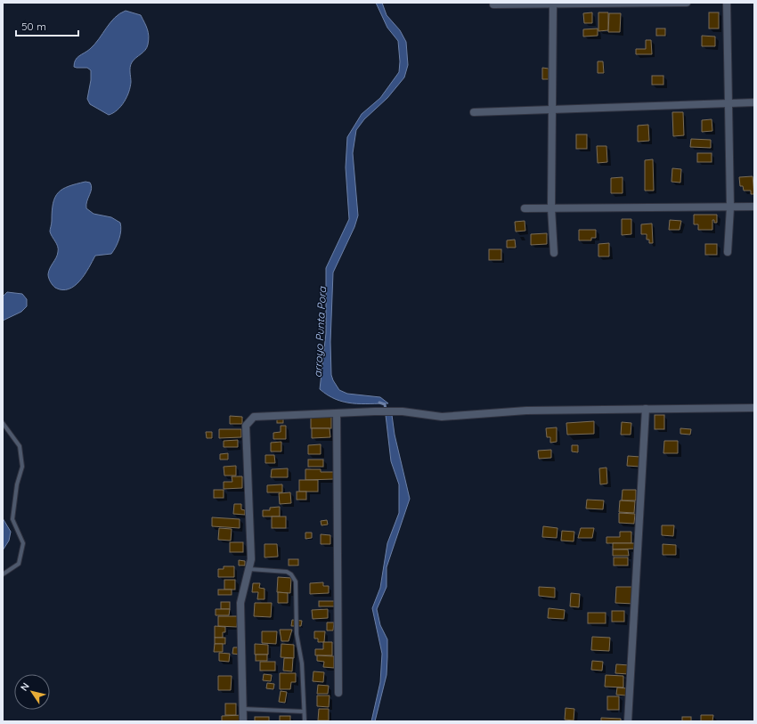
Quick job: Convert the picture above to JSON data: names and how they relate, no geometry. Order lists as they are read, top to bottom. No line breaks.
{"water":["arroyo Punta Pora"],"scale_bar":"50 m","north":"top left"}
